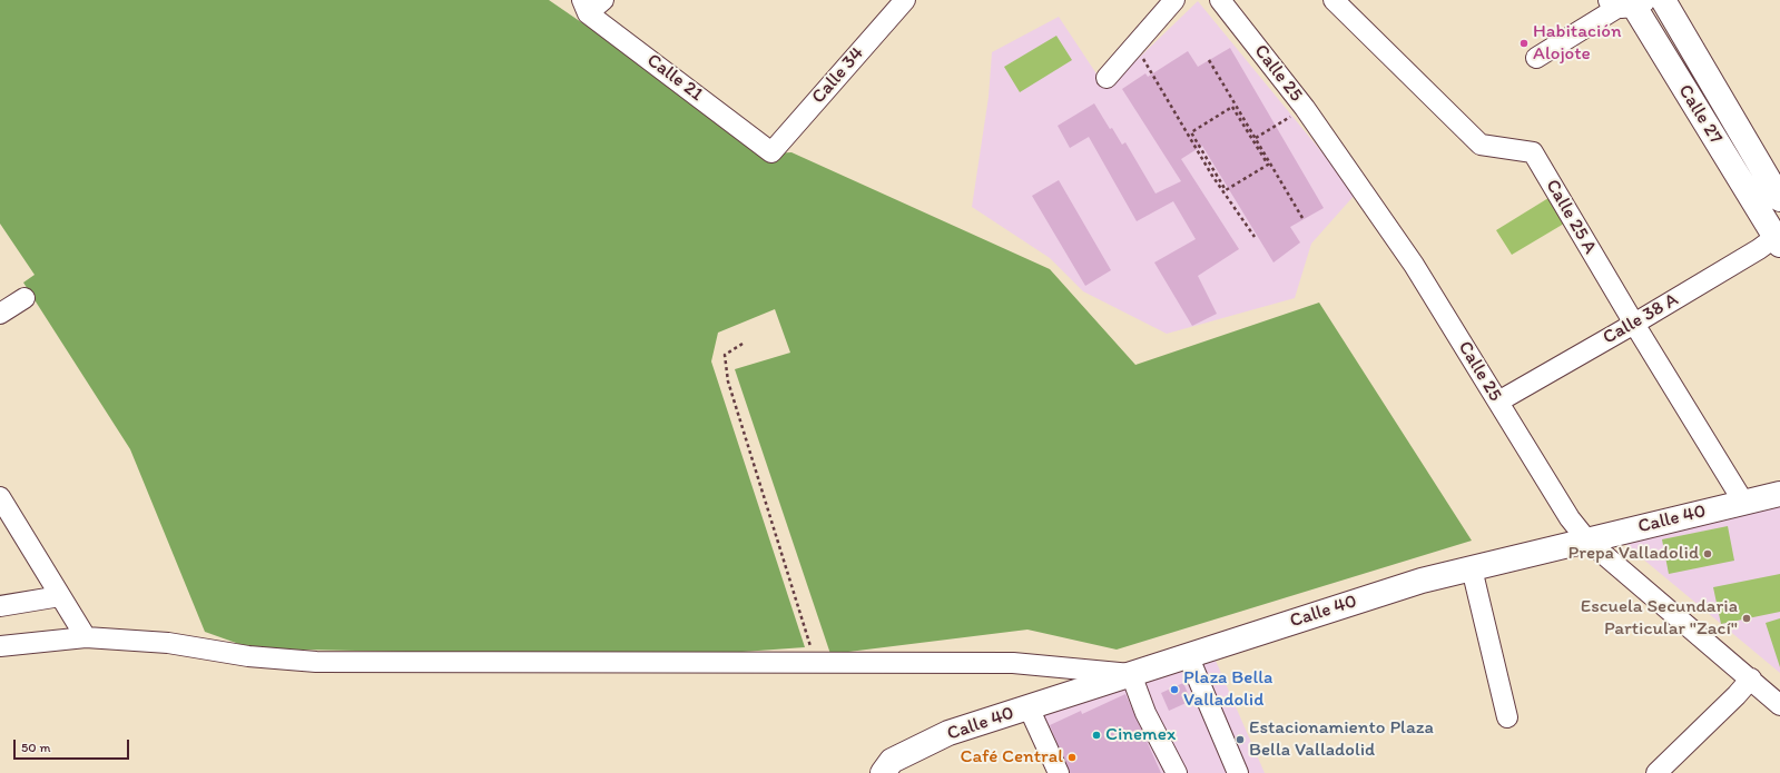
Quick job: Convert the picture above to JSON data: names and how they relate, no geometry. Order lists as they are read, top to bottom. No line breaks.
{"streets":{"main road":["Calle 27","Calle 40"],"street":["Calle 25","Calle 34","Calle 21","Calle 25 A","Calle 38 A"]},"crossings":[["Calle 25","Calle 38 A"],["Calle 25","Calle 40"],["Calle 34","Calle 21"],["Calle 27","Calle 38 A"],["Calle 25 A","Calle 38 A"],["Calle 25 A","Calle 40"]],"places":["Habitación Alojote","Prepa Valladolid","Escuela Secundaria Particular \"Zací\"","Plaza Bella Valladolid","Cinemex","Estacionamiento Plaza Bella Valladolid","Café Central"],"scale_bar":"50 m"}
